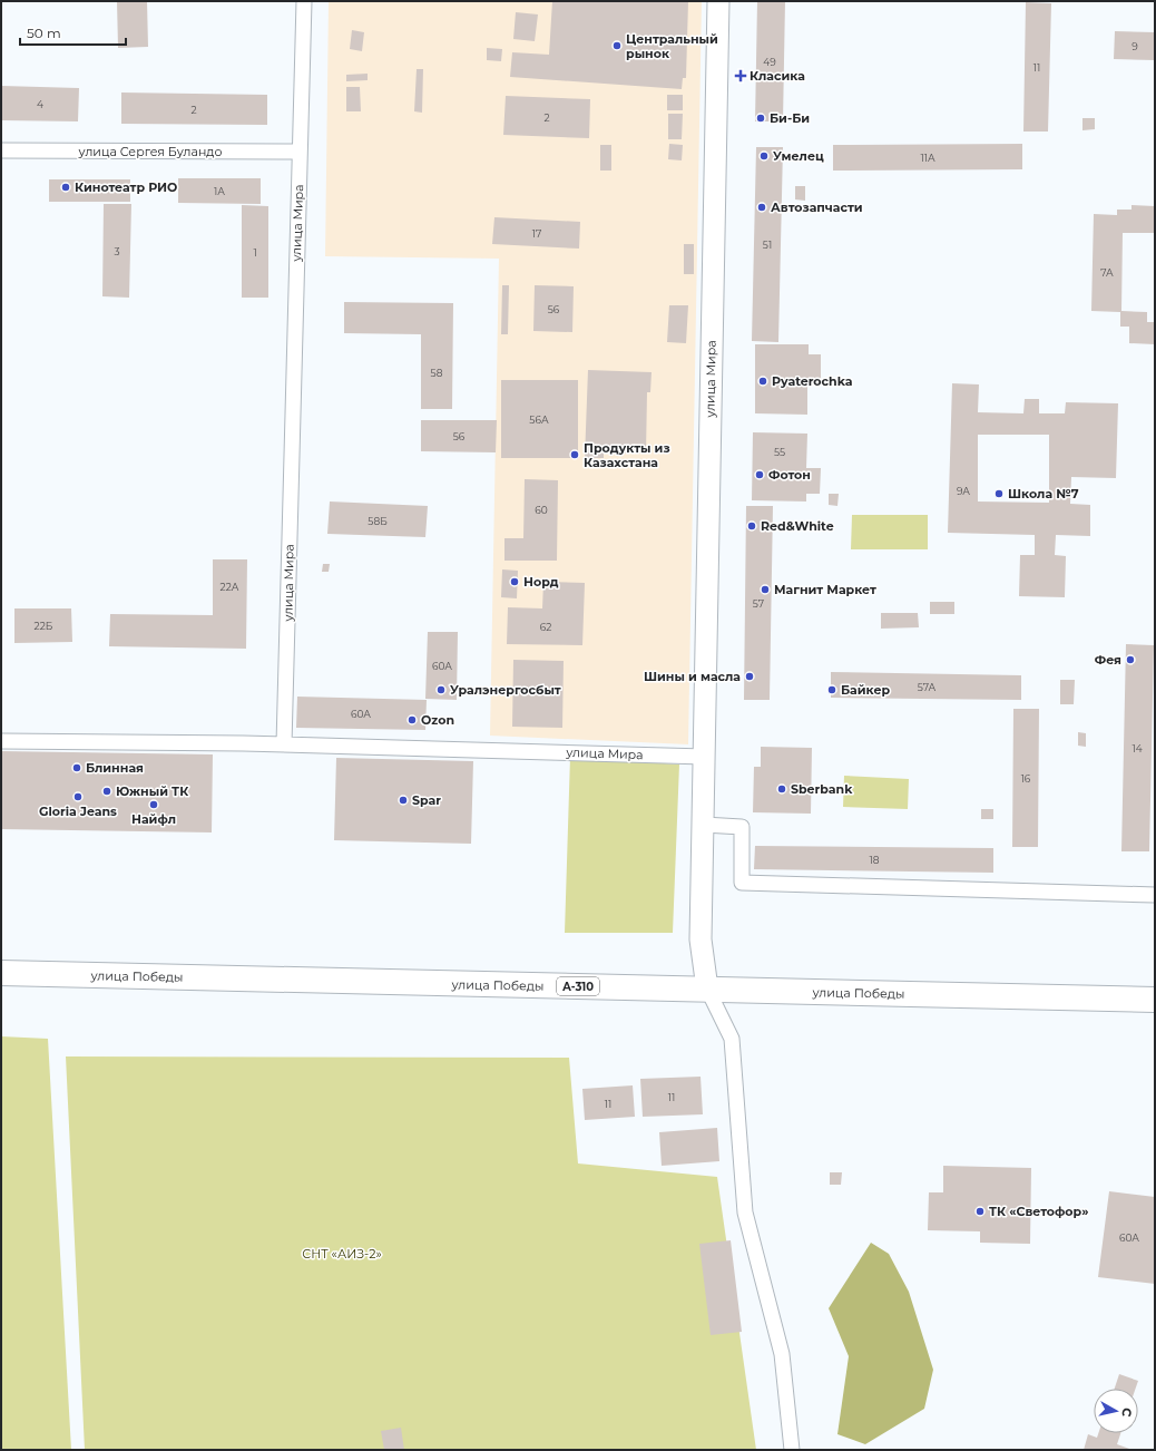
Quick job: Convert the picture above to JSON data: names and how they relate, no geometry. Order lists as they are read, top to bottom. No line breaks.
{"streets":{"highway":["улица Победы","А-310"],"street":["улица Сергея Буландо","улица Мира"]},"crossings":[["улица Сергея Буландо","улица Мира"],["улица Мира","улица Победы"]],"parks":["СНТ «АИЗ-2»"],"places":{"other":["Центральный рынок","Би-Би","Умелец","Кинотеатр РИО","Автозапчасти","Pyaterochka","Продукты из Казахстана","Фотон","Школа №7","Red&White","Норд","Магнит Маркет","Фея","Шины и масла","Уралэнергосбыт","Байкер","Ozon","Блинная","Sberbank","Южный ТК","Gloria Jeans","Spar","Найфл","ТК «Светофор»"],"health":["Класика"]},"house_numbers":["9","49","11","4","2","2","11А","1А","17","51","3","1","7А","56","58","56А","56","55","9А","60","58Б","22А","57","22Б","62","60А","57А","60А","14","16","18","11","11","60А"],"scale_bar":"50 m","north":"right"}
